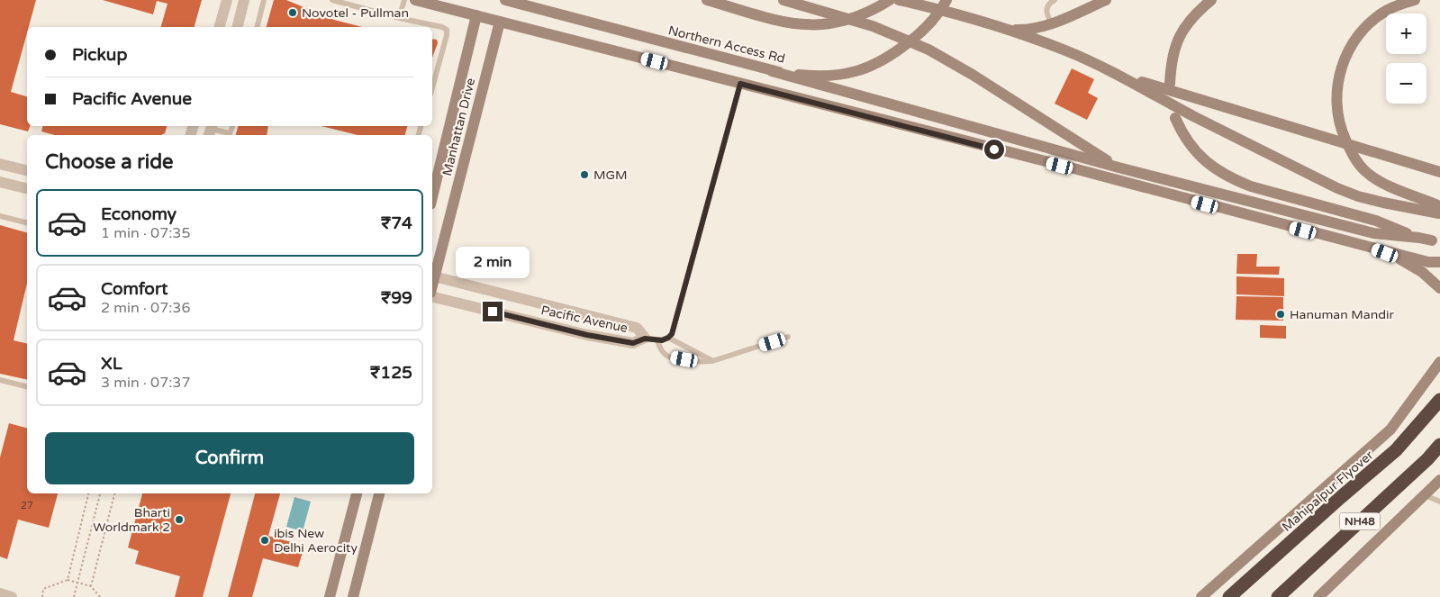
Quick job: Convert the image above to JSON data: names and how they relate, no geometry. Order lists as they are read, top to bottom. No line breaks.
{"streets":{"highway":["Mahipalpur Flyover","NH48"],"main road":["Northern Access Rd","Manhattan Drive"],"street":["Pacific Avenue"]},"crossings":[["Manhattan Drive","Pacific Avenue"]],"places":["Novotel - Pullman","MGM","Hanuman Mandir","Bharti Worldmark 2","ibis New Delhi Aerocity"],"house_numbers":["27"],"page":{"map_buttons":["+","−"],"banner":["Pickup","Pacific Avenue"],"heading":"Choose a ride","list":[{"name":"Economy","note":"1 min · 07:35","value":"₹74"},{"name":"Comfort","note":"2 min · 07:36","value":"₹99"},{"name":"XL","note":"3 min · 07:37","value":"₹125"}],"bubble":"2 min","buttons":"Confirm"}}
